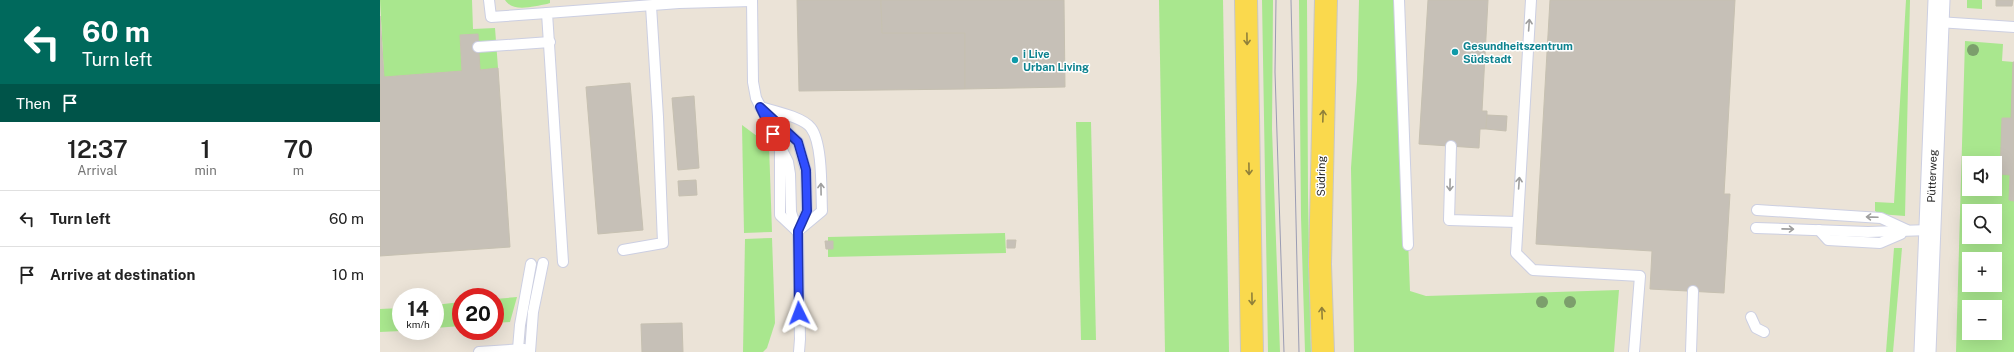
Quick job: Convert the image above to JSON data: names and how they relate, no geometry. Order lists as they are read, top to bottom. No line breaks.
{"streets":{"main road":["Südring"],"street":["Pütterweg"]},"places":["Gesundheitszentrum Südstadt","i Live Urban Living"],"page":{"turn":["60 m","Turn left"],"then":"Then","eta":["12:37","Arrival","1","min","70","m"],"map_buttons":["+","−"],"list":[{"name":"Turn left","value":"60 m"},{"name":"Arrive at destination","value":"10 m"}],"speed":"14 km/h","limit":"20"}}
